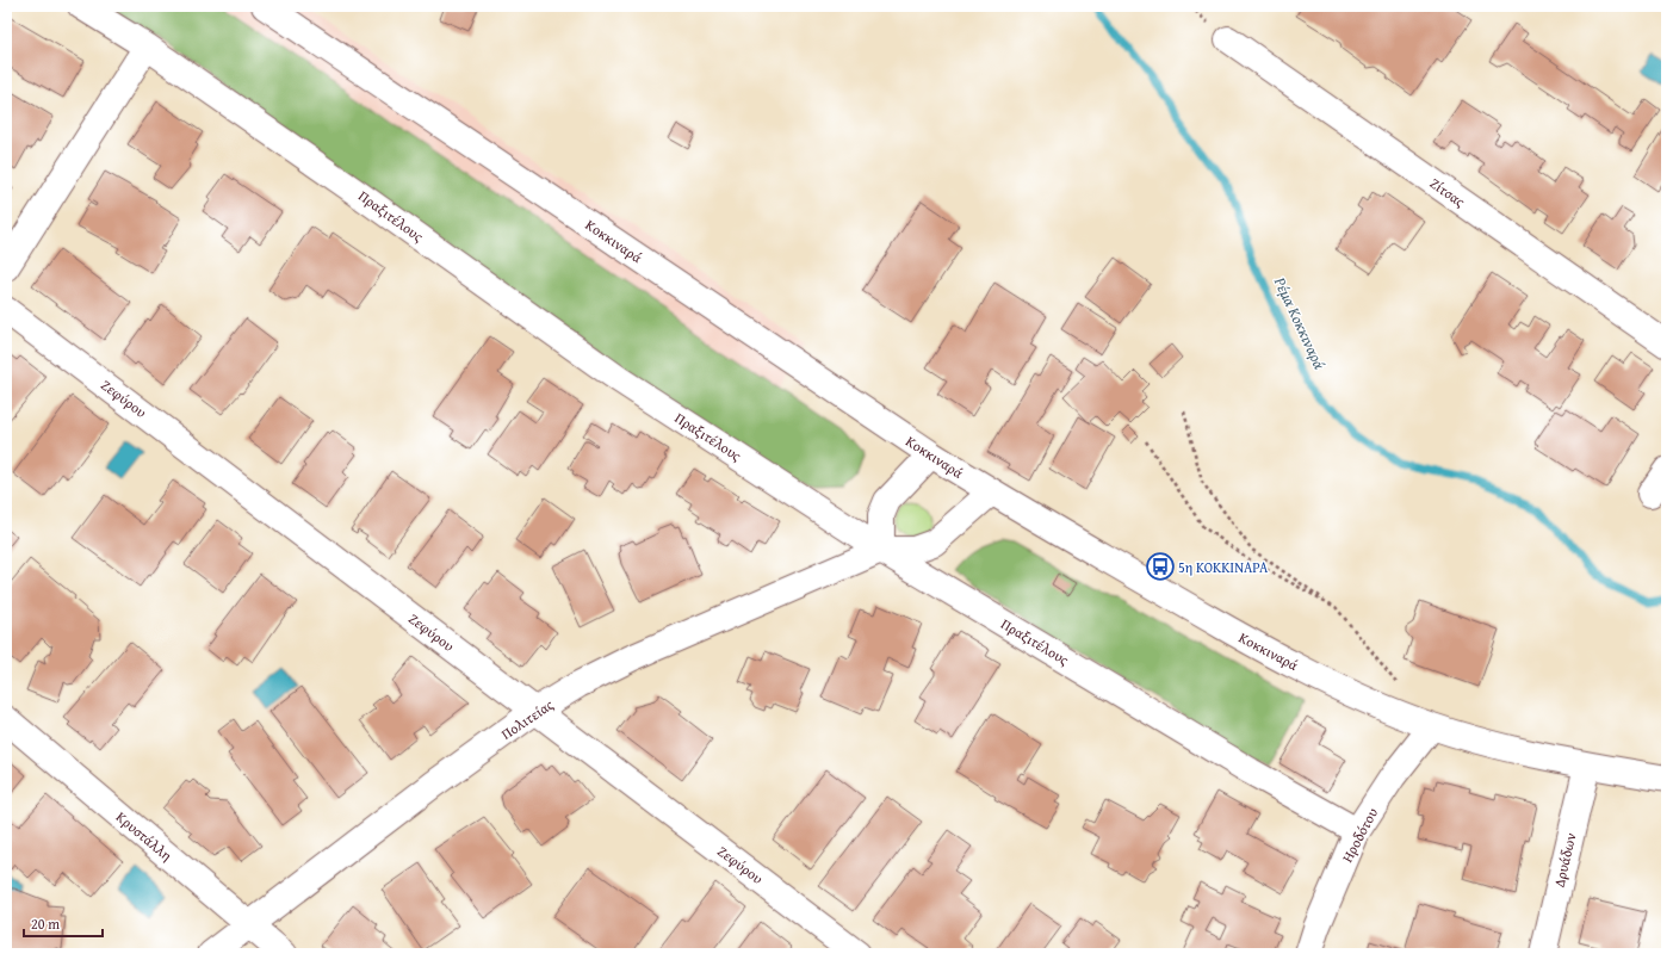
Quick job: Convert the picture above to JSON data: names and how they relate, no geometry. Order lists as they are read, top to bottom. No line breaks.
{"streets":{"street":["Ζίτσας","Πραξιτέλους","Κοκκιναρά","Ζεφύρου","Πολιτείας","Ηροδότου","Κρυστάλλη","Δρυάδων"]},"crossings":[["Πραξιτέλους","Πολιτείας"],["Πραξιτέλους","Ηροδότου"],["Κοκκιναρά","Πολιτείας"],["Κοκκιναρά","Ηροδότου"],["Κοκκιναρά","Δρυάδων"],["Ζεφύρου","Πολιτείας"],["Πολιτείας","Κρυστάλλη"]],"water":["Ρέμα Κοκκιναρά"],"places":{"bus stop":["5η ΚΟΚΚΙΝΑΡΑ"]},"scale_bar":"20 m"}
